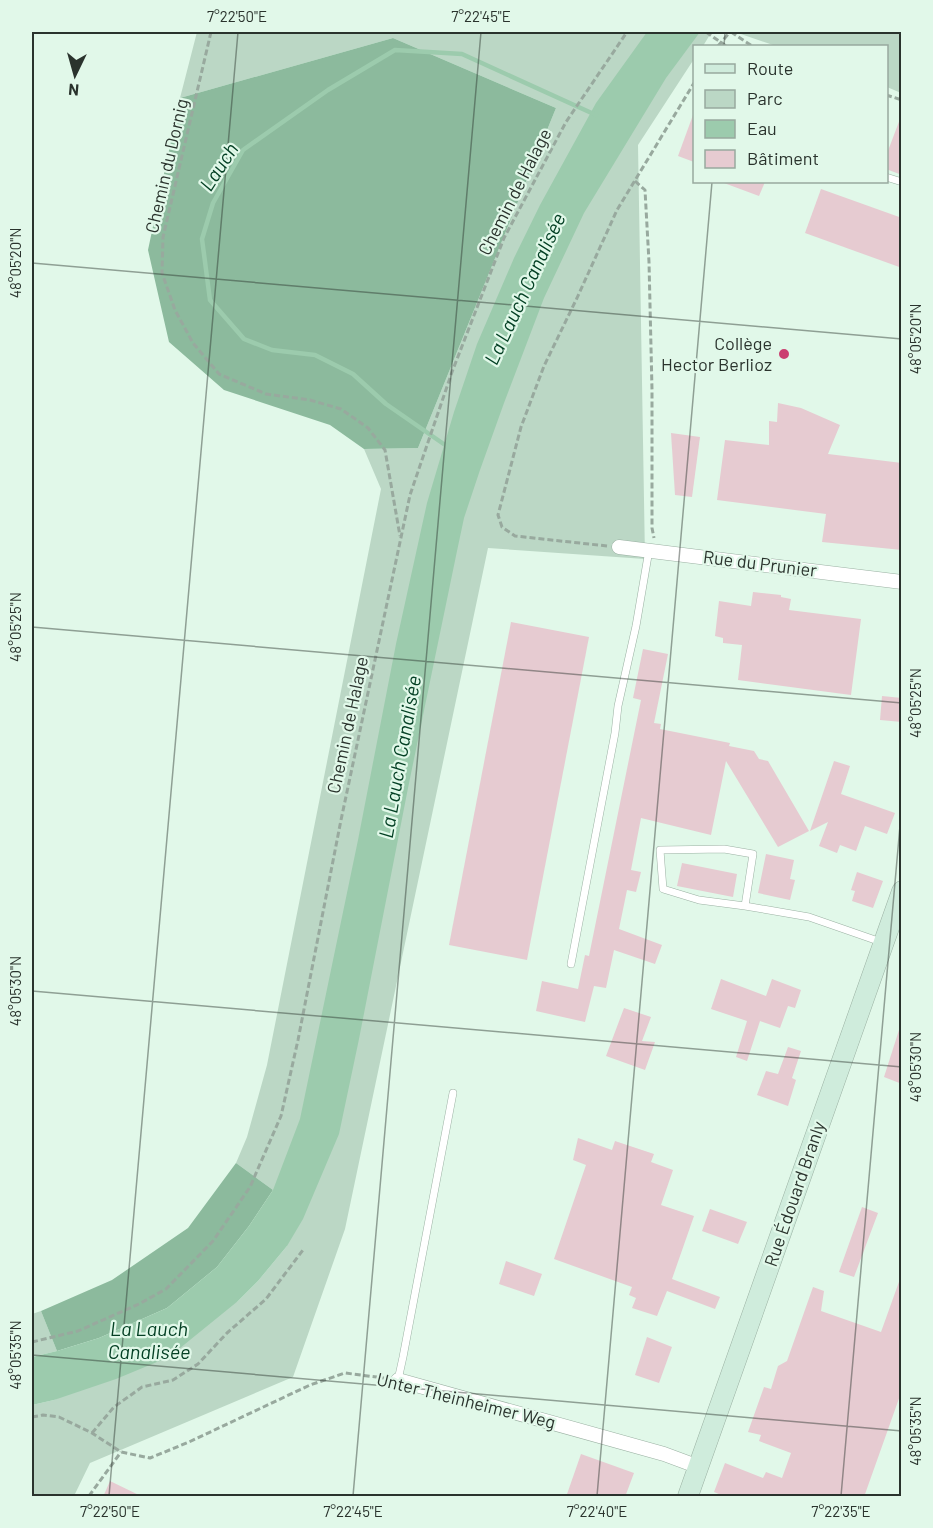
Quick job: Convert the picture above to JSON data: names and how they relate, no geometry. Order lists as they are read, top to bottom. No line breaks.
{"streets":{"street":["Rue du Prunier","Rue Édouard Branly","Unter Theinheimer Weg"],"path":["Chemin du Dornig","Chemin de Halage"]},"crossings":[["Chemin du Dornig","Chemin de Halage"],["Rue Édouard Branly","Unter Theinheimer Weg"]],"water":["Lauch","La Lauch Canalisée"],"places":["Collège Hector Berlioz"],"legend":["Route","Parc","Eau","Bâtiment"],"north":"bottom","coordinates":["7°22'50\"E","7°22'45\"E","48°05'20\"N","48°05'25\"N","48°05'30\"N","48°05'35\"N","7°22'40\"E","7°22'35\"E"]}
